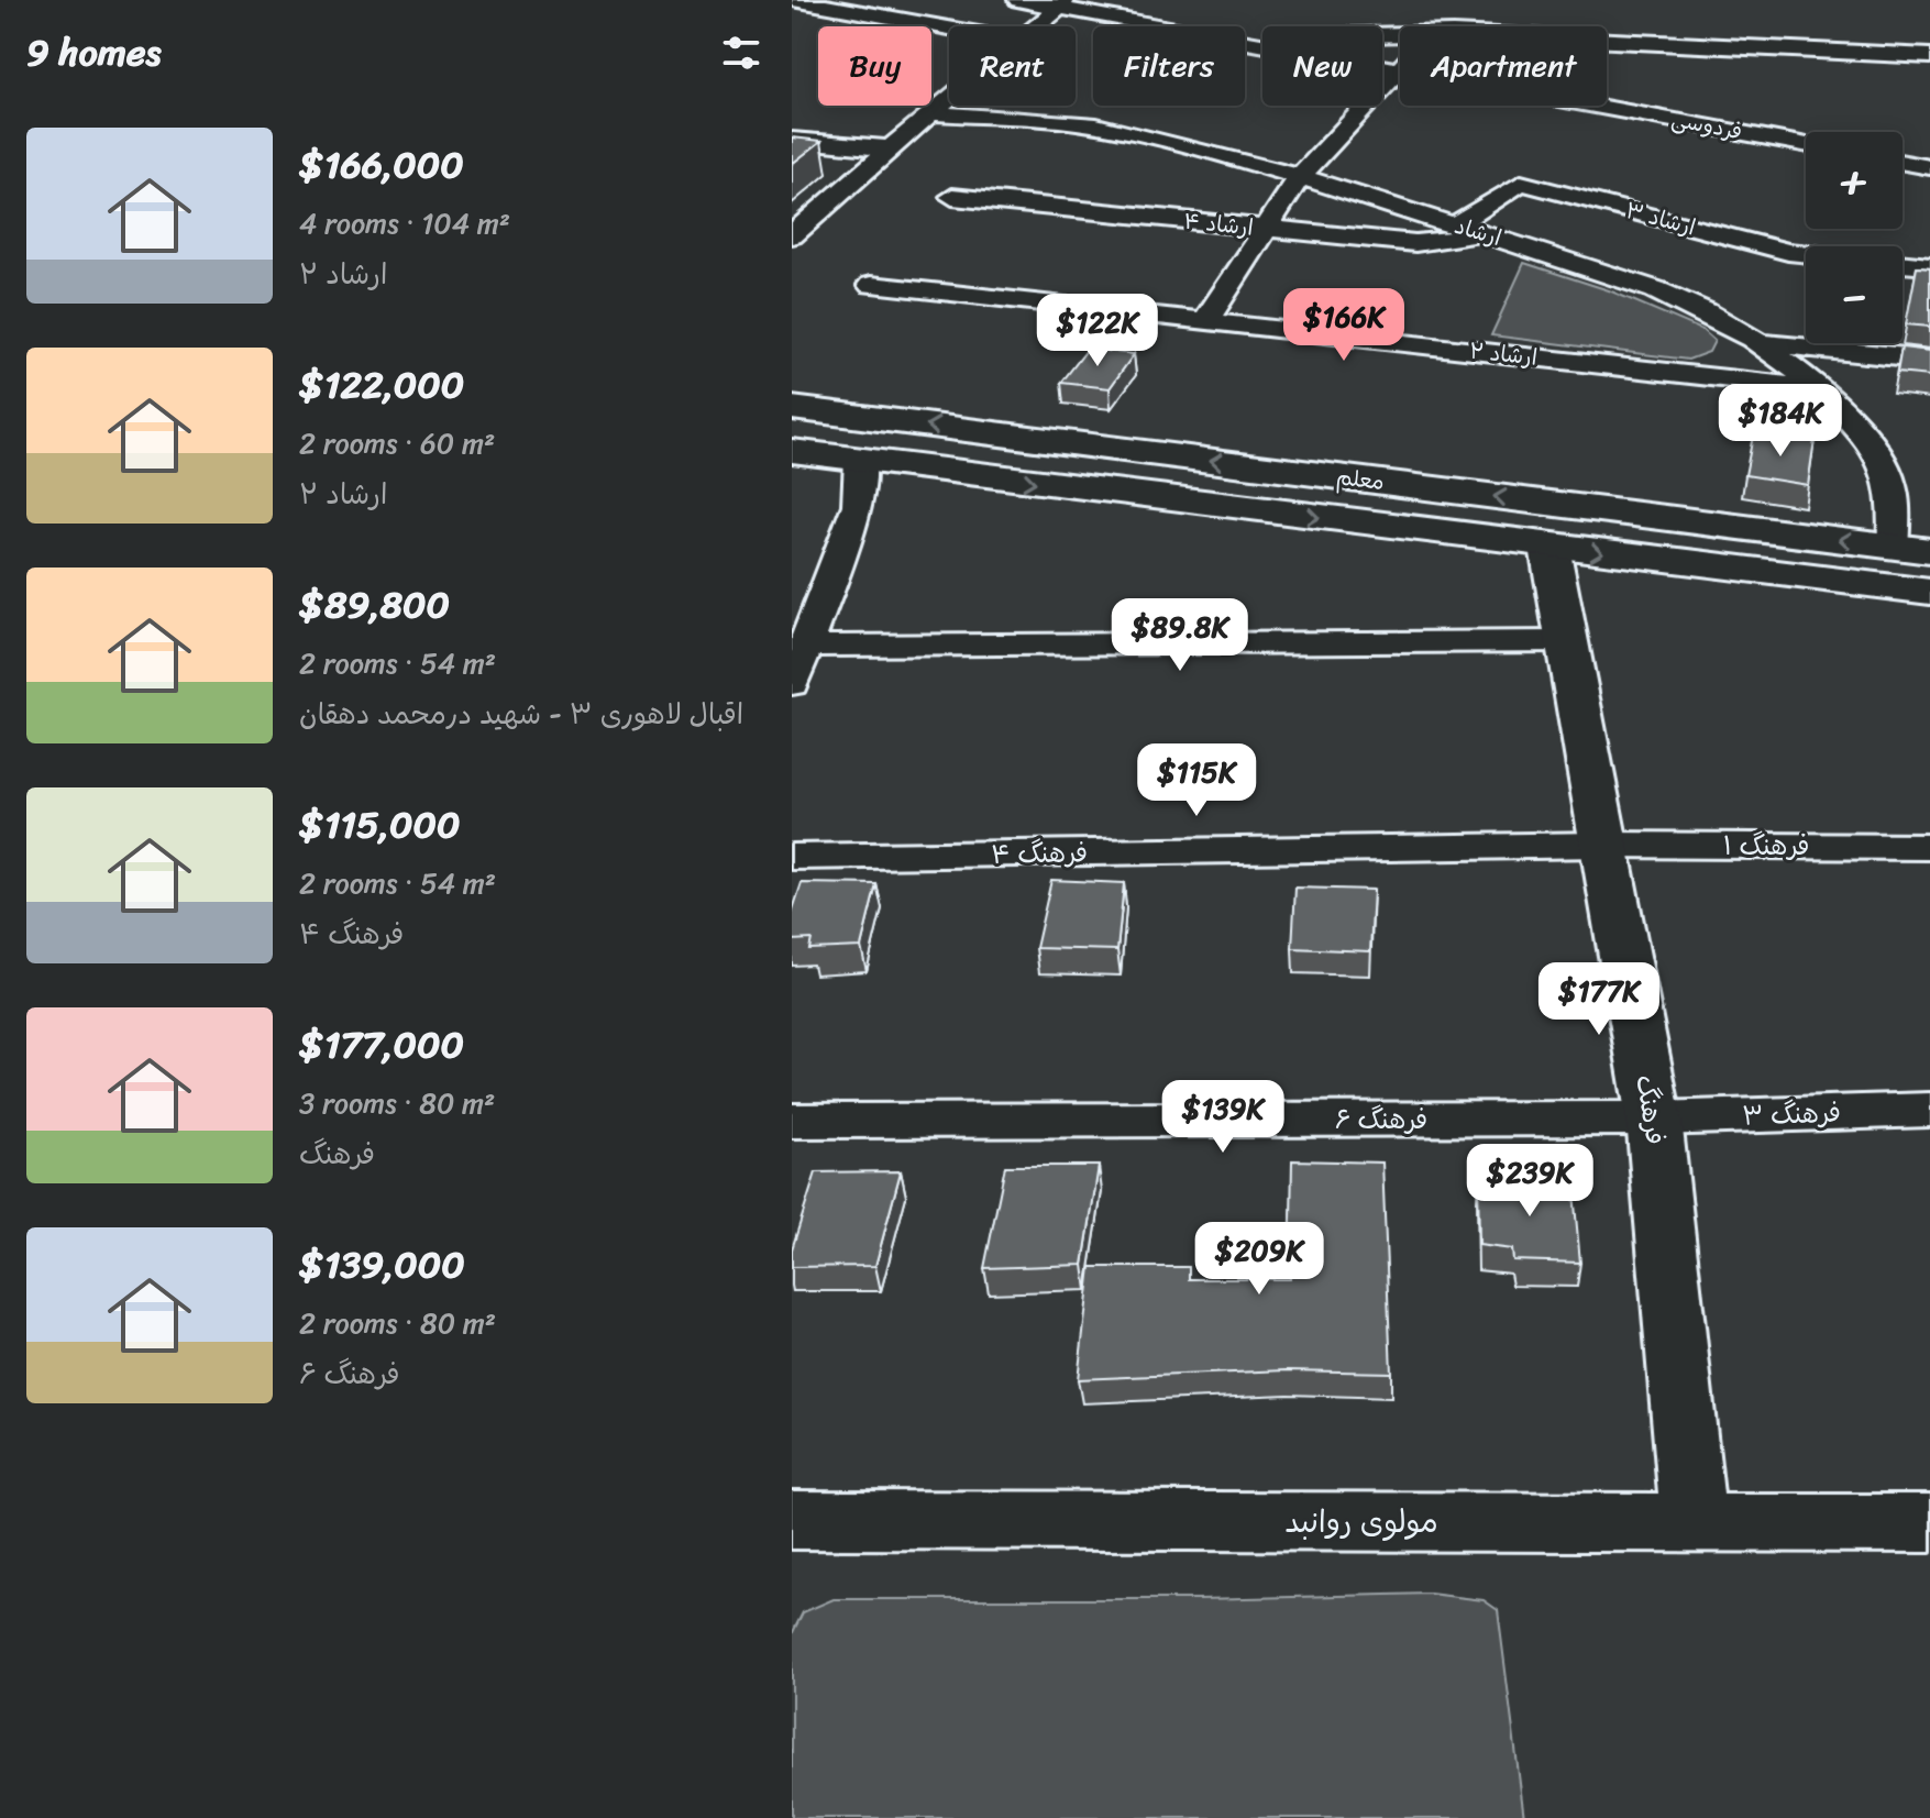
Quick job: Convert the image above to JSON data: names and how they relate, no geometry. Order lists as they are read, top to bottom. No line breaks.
{"streets":{"main road":["معلم","فرهنگ","مولوی روانبد"],"street":["فردوسی","ارشاد ۳","ارشاد ۴","ارشاد","ارشاد ۲","فرهنگ ۱","فرهنگ ۴","فرهنگ ۳","فرهنگ ۶"]},"crossings":[["ارشاد ۳","ارشاد"],["ارشاد ۴","ارشاد"],["ارشاد","ارشاد ۲"],["ارشاد","معلم"],["معلم","فرهنگ"],["فرهنگ ۱","فرهنگ ۴"],["فرهنگ ۱","فرهنگ"],["فرهنگ ۴","فرهنگ"],["فرهنگ","فرهنگ ۳"],["فرهنگ","فرهنگ ۶"],["فرهنگ","مولوی روانبد"],["فرهنگ ۳","فرهنگ ۶"]],"page":{"heading":"9 homes","chip":["Buy","Rent","Filters","New","Apartment"],"list":[{"name":"$166,000","note":"4 rooms · 104 m² · ارشاد ۲"},{"name":"$122,000","note":"2 rooms · 60 m² · ارشاد ۲"},{"name":"$89,800","note":"2 rooms · 54 m² · اقبال لاهوری ۳ - شهید درمحمد دهقان"},{"name":"$115,000","note":"2 rooms · 54 m² · فرهنگ ۴"},{"name":"$177,000","note":"3 rooms · 80 m² · فرهنگ"},{"name":"$139,000","note":"2 rooms · 80 m² · فرهنگ ۶"}],"map_buttons":["+","−"],"price":["$166K","$122K","$184K","$89.8K","$115K","$177K","$139K","$239K","$209K"]}}
